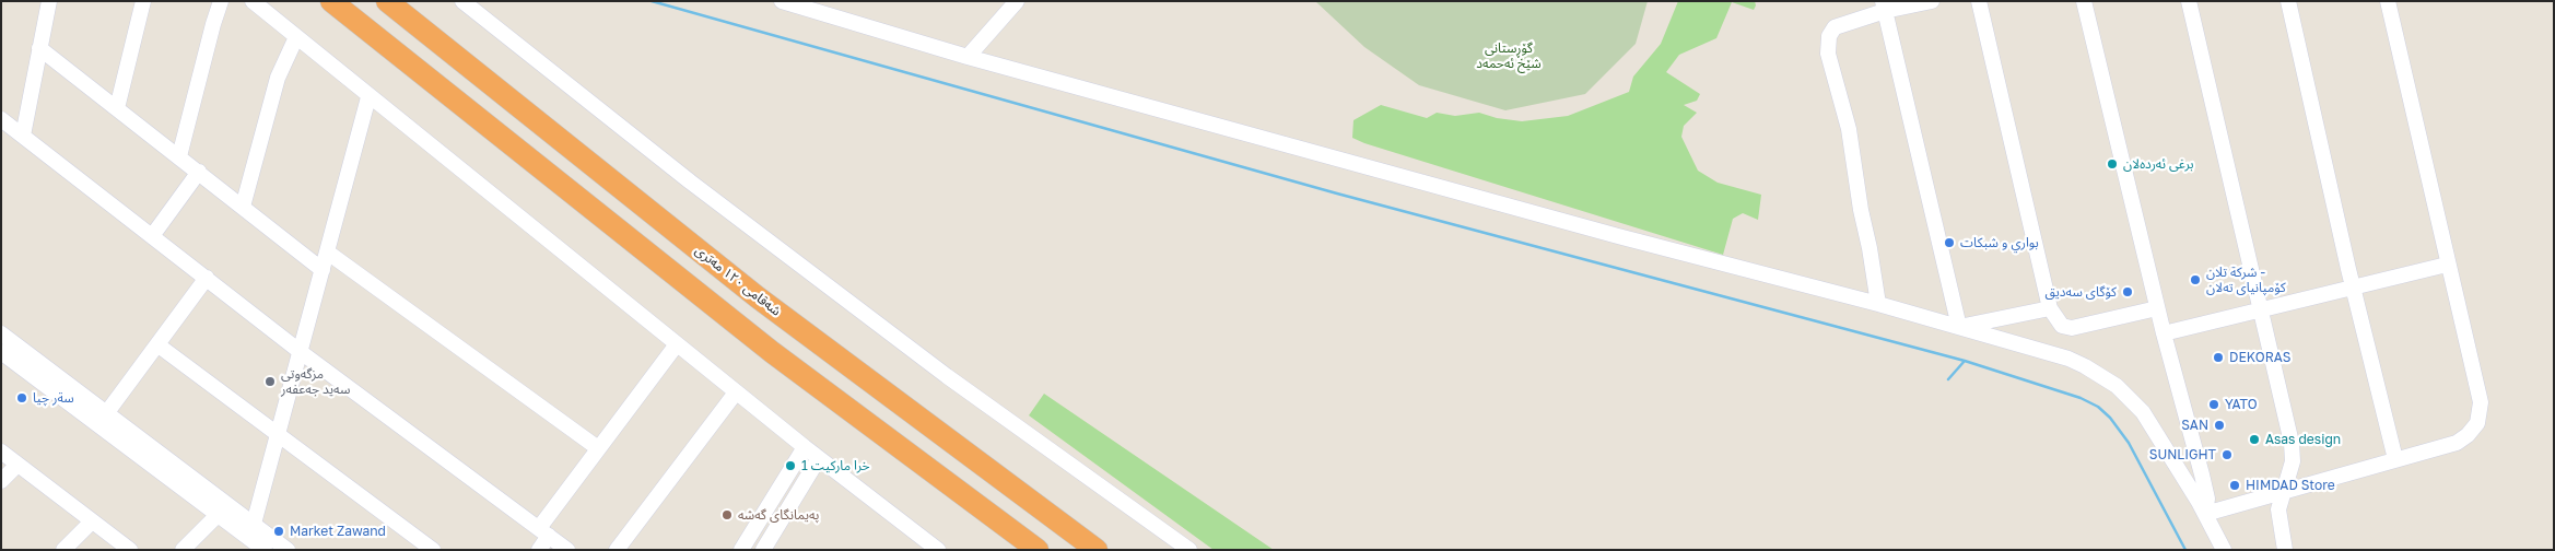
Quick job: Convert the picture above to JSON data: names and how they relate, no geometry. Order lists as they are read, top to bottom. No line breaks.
{"streets":{"highway":["شەقامی ١٢٠ مەتری"]},"parks":["گۆڕستانی شێخ ئەحمەد"],"places":["برغی ئەردەلان","بواري و شبكات","شركة تلان - کۆمپانیای تەلان","کۆگای سەدیق","DEKORAS","مزگەوتی سەید جەعفەر","سةر چيا","YATO","SAN","Asas design","SUNLIGHT","خرا ماركيت 1","HIMDAD Store","پەیمانگای گەشە","Market Zawand"]}
